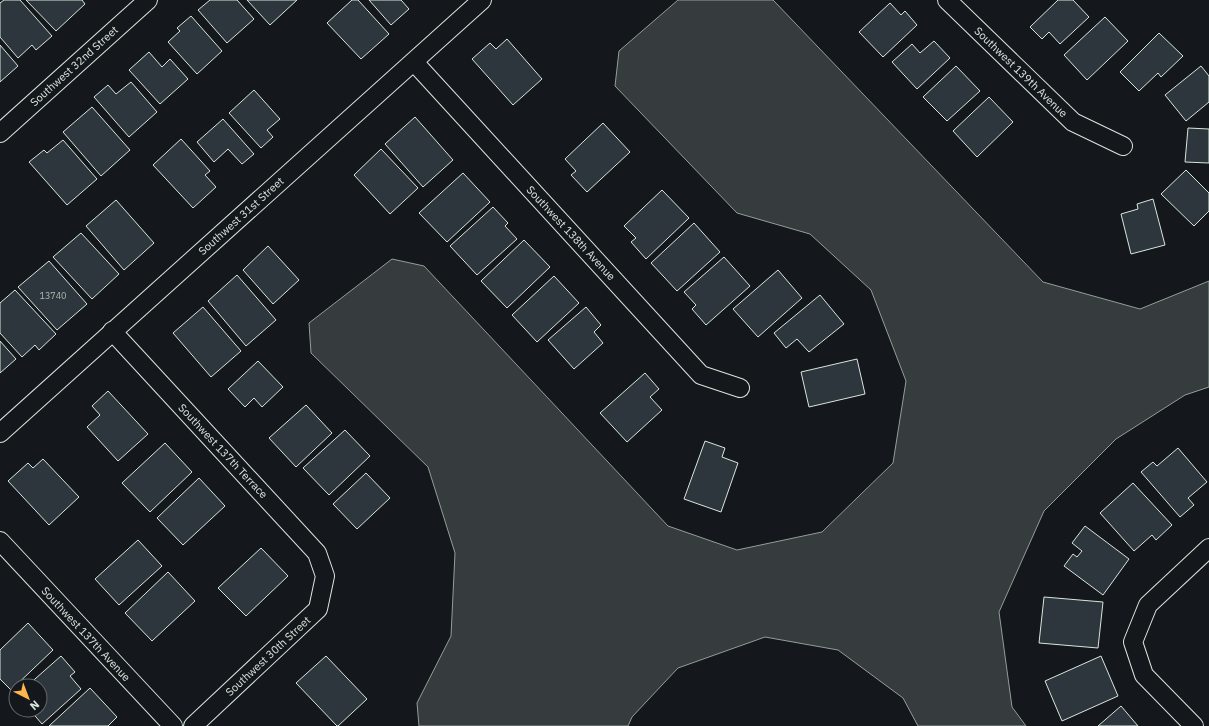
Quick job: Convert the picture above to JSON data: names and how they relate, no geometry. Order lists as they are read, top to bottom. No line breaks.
{"streets":{"street":["Southwest 32nd Street","Southwest 139th Avenue","Southwest 31st Street","Southwest 138th Avenue","Southwest 137th Terrace","Southwest 137th Avenue","Southwest 30th Street"]},"crossings":[["Southwest 31st Street","Southwest 138th Avenue"],["Southwest 31st Street","Southwest 137th Terrace"],["Southwest 137th Terrace","Southwest 30th Street"]],"house_numbers":["13740"],"north":"bottom right"}
